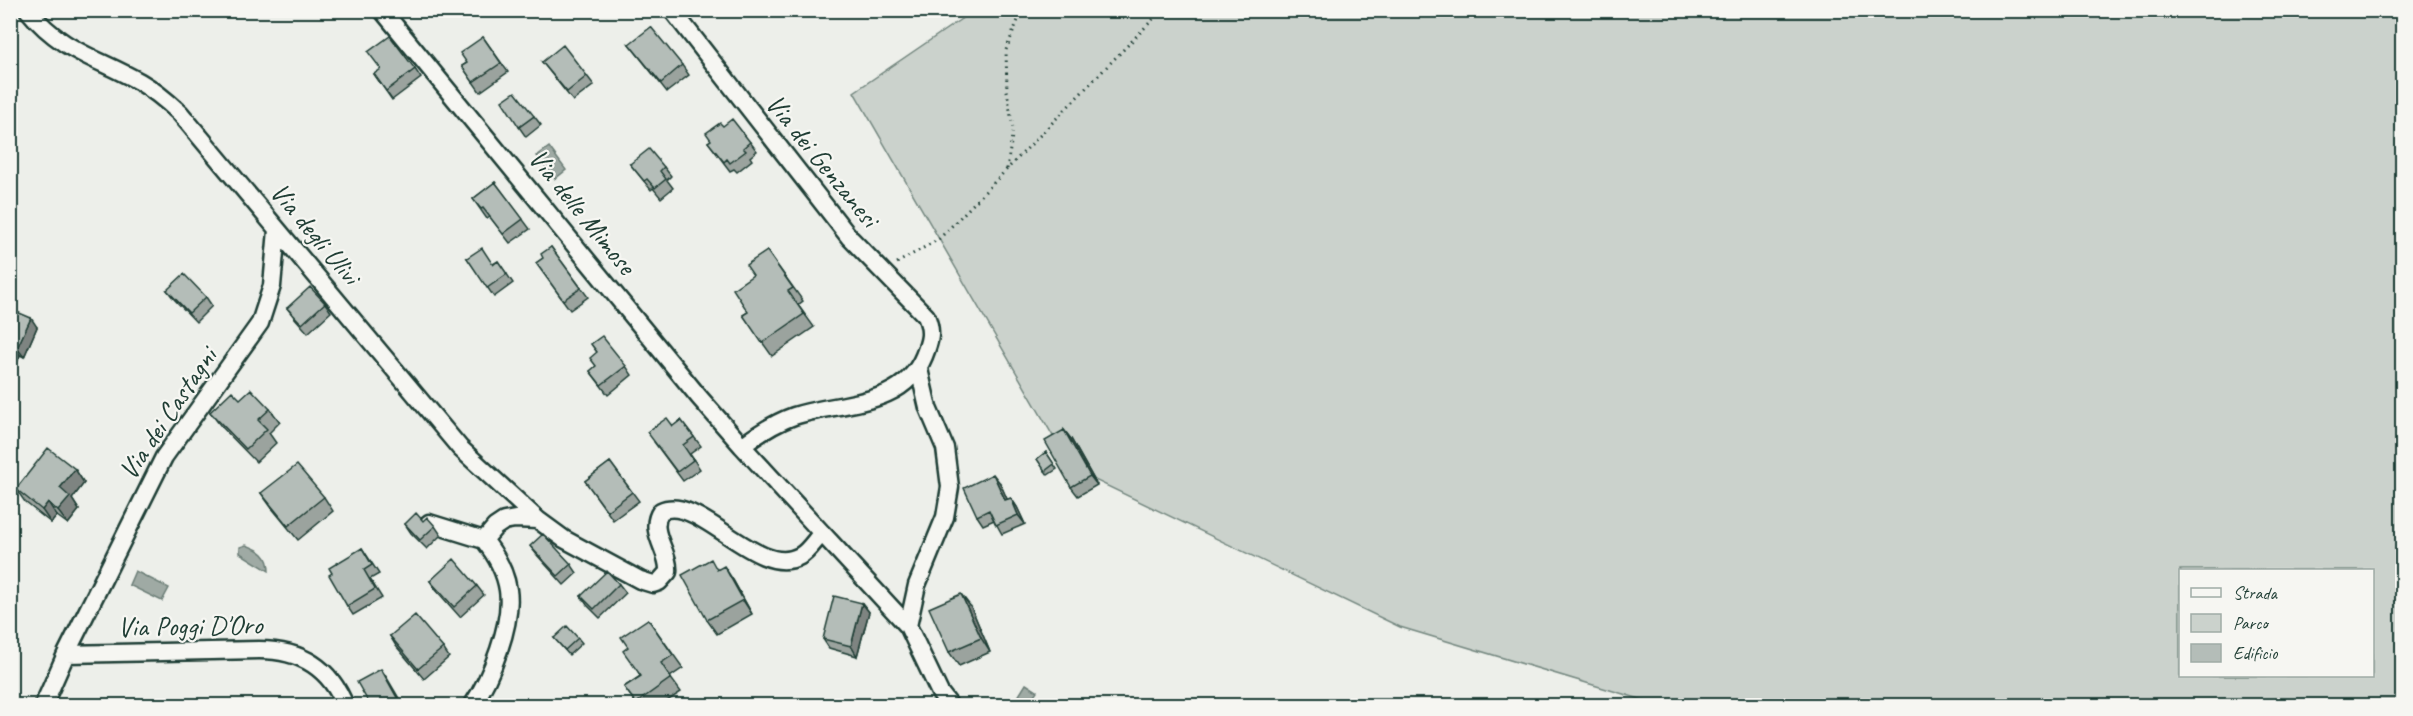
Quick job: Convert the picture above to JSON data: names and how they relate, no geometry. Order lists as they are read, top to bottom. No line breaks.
{"streets":{"street":["Via dei Genzanesi","Via delle Mimose","Via degli Ulivi","Via dei Castagni","Via Poggi D'Oro"]},"crossings":[["Via degli Ulivi","Via dei Castagni"],["Via dei Castagni","Via Poggi D'Oro"]],"legend":["Strada","Parco","Edificio"]}
